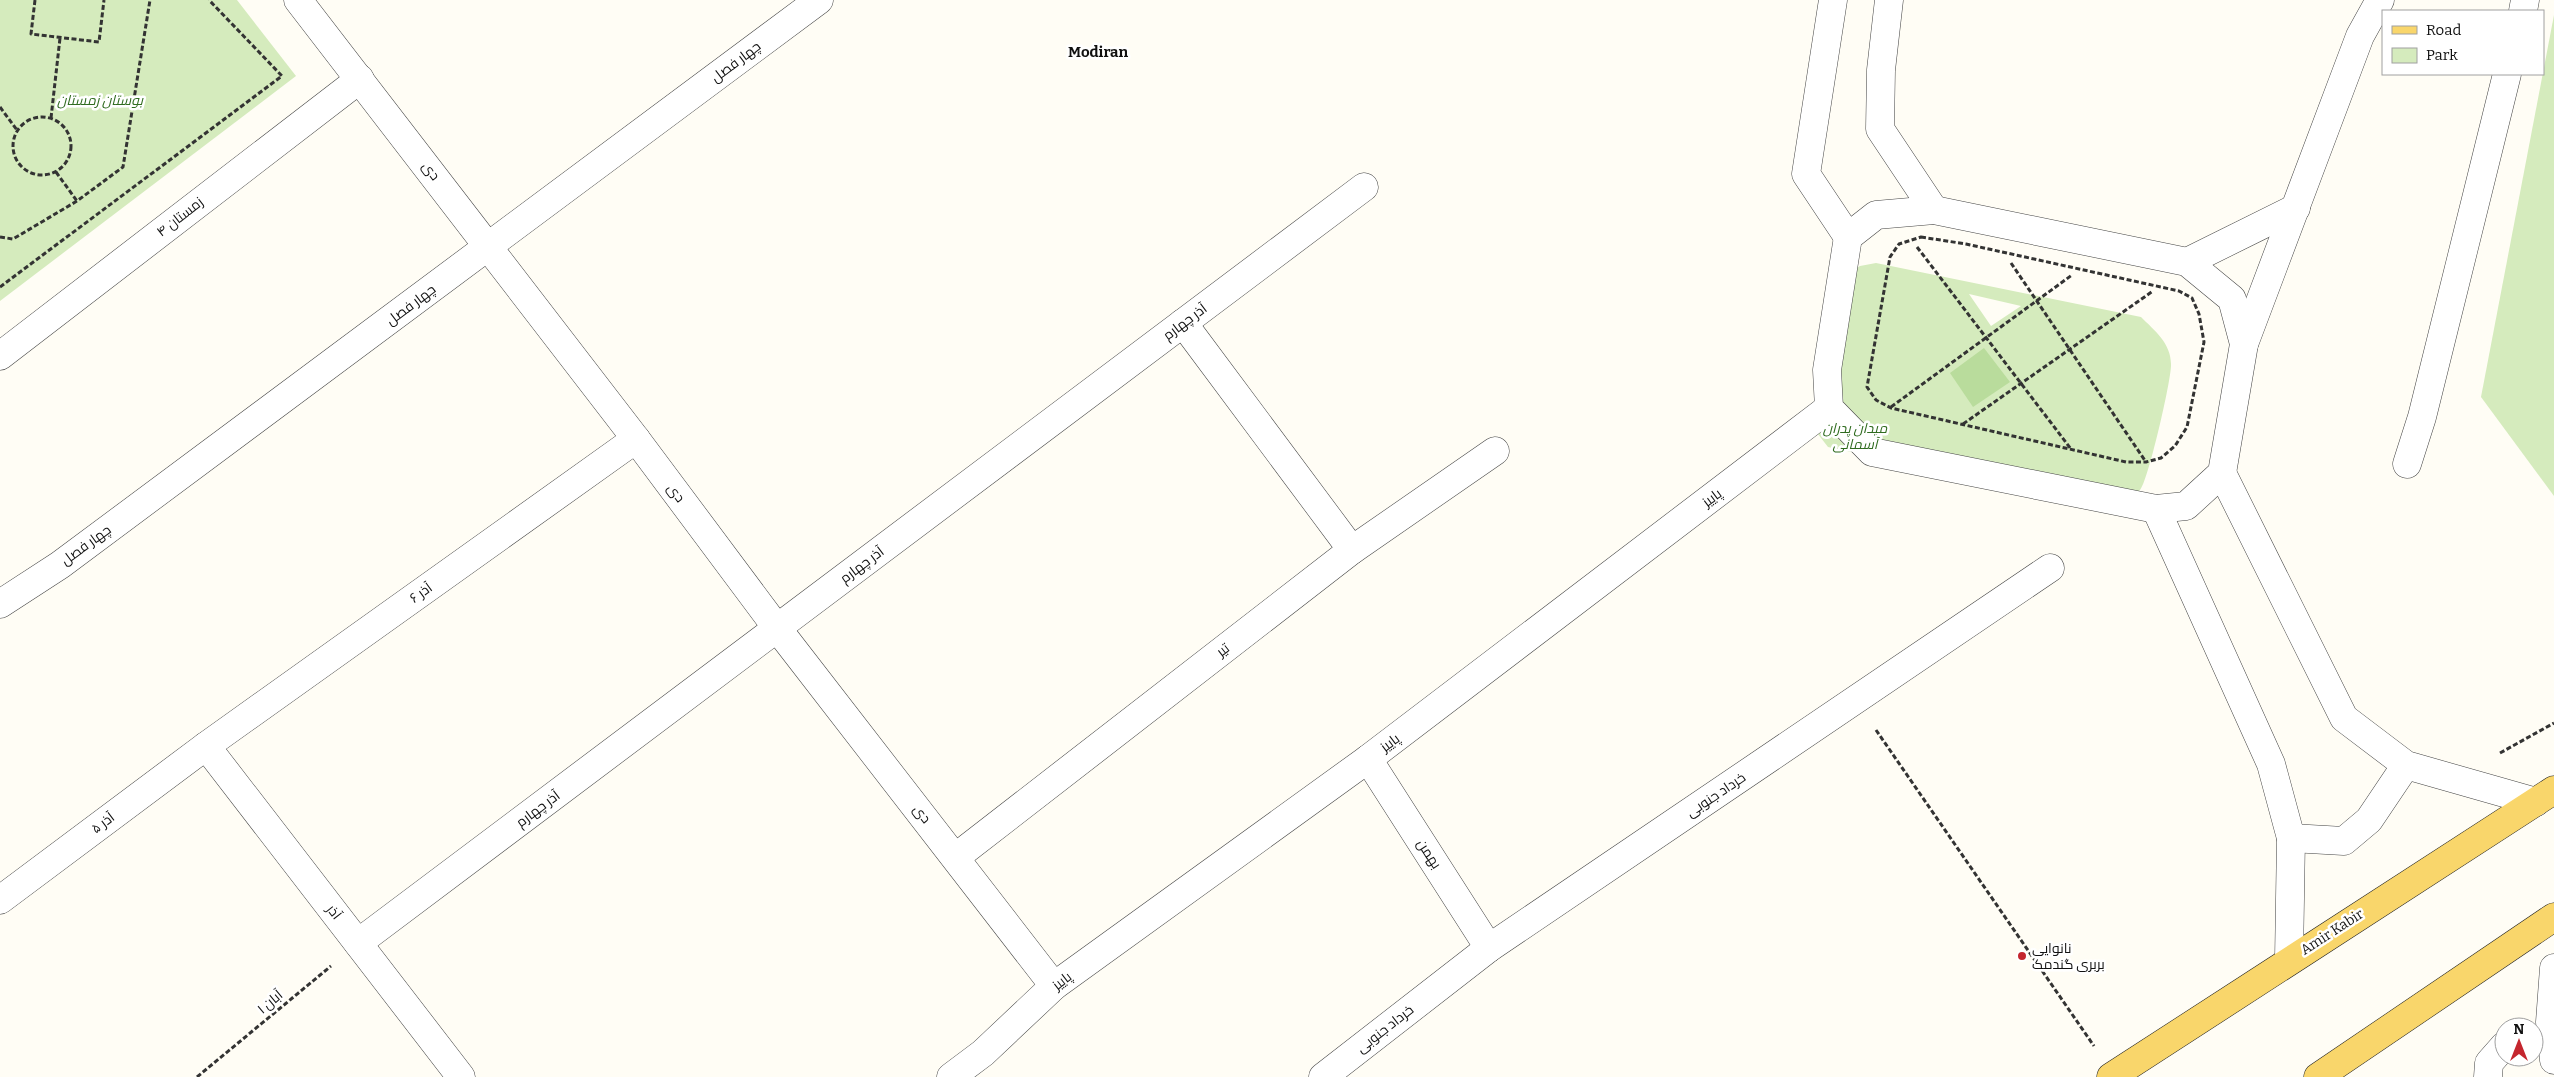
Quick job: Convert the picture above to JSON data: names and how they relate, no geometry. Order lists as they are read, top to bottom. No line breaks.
{"streets":{"main road":["Amir Kabir"],"street":["چهار فصل","دی","زمستان ۴","آذر چهارم","پاییز","آذر ۶","تیر","خرداد جنوبی","آذر ۵","بهمن","آذر"],"path":["آبان ۱"]},"crossings":[["چهار فصل","دی"],["دی","زمستان ۴"],["دی","آذر چهارم"],["دی","پاییز"],["دی","آذر ۶"],["دی","تیر"],["آذر چهارم","آذر"],["آذر چهارم","آبان ۱"],["پاییز","بهمن"],["آذر ۶","آذر ۵"],["آذر ۶","آذر"],["خرداد جنوبی","بهمن"],["آذر ۵","آذر"],["آذر","آبان ۱"]],"districts":["Modiran"],"parks":["بوستان زمستان","میدان پدران آسمانی"],"places":["نانوایی بربری گندمک"],"legend":["Road","Park"],"north":"top"}
